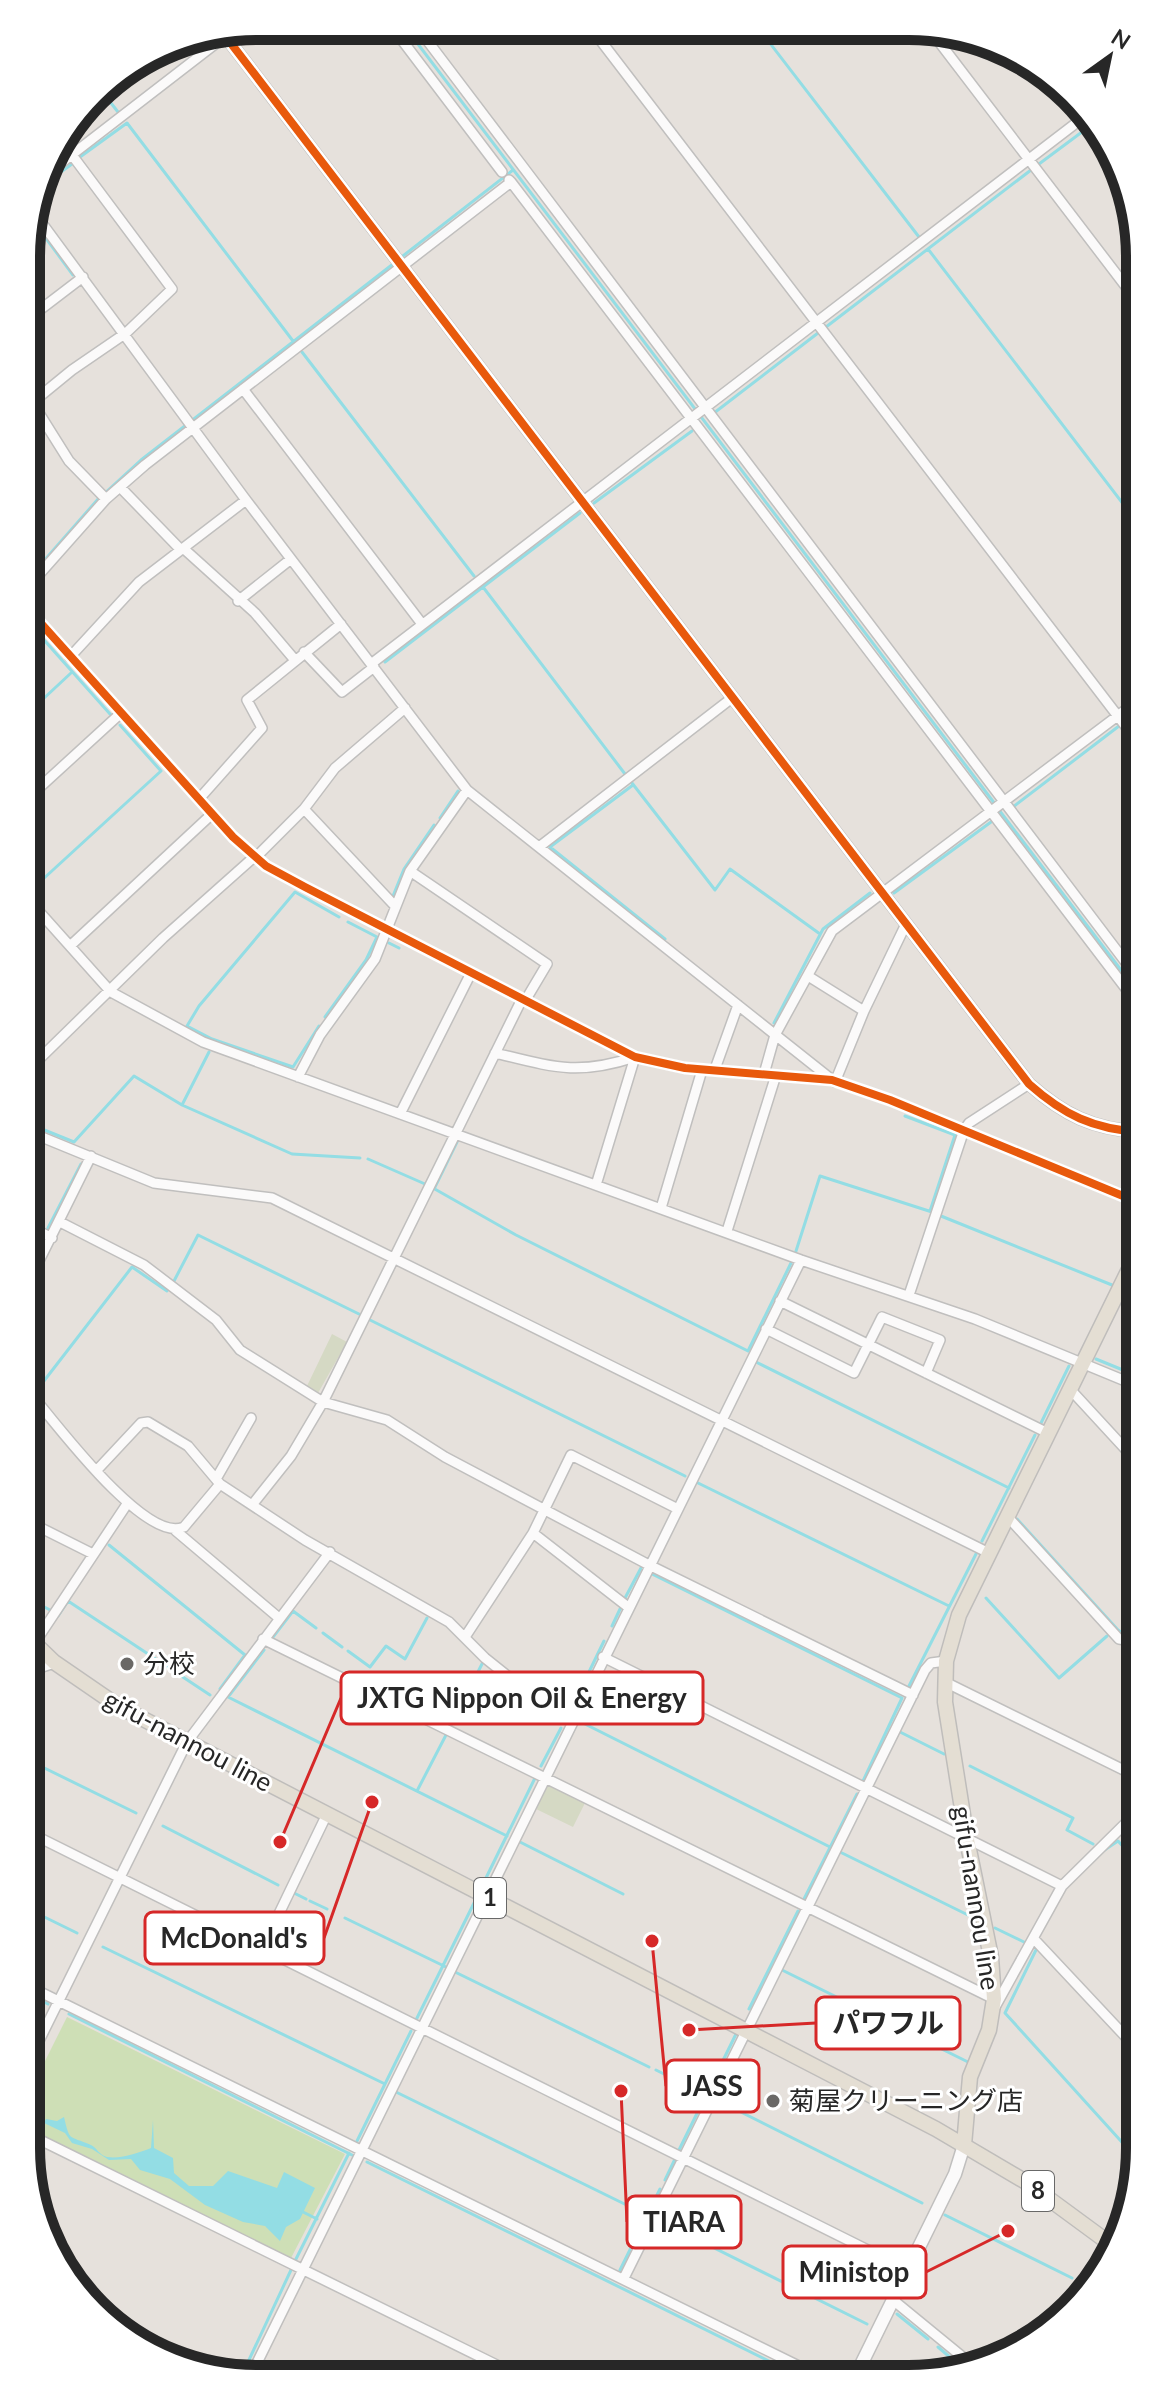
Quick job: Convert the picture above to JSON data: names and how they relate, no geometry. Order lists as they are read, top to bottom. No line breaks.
{"streets":{"main road":["gifu-nannou line","1","8"]},"crossings":[["gifu-nannou line","8"]],"places":["分校","McDonald's","JXTG Nippon Oil & Energy","JASS","パワフル","TIARA","菊屋クリーニング店","Ministop"],"north":"top right"}
